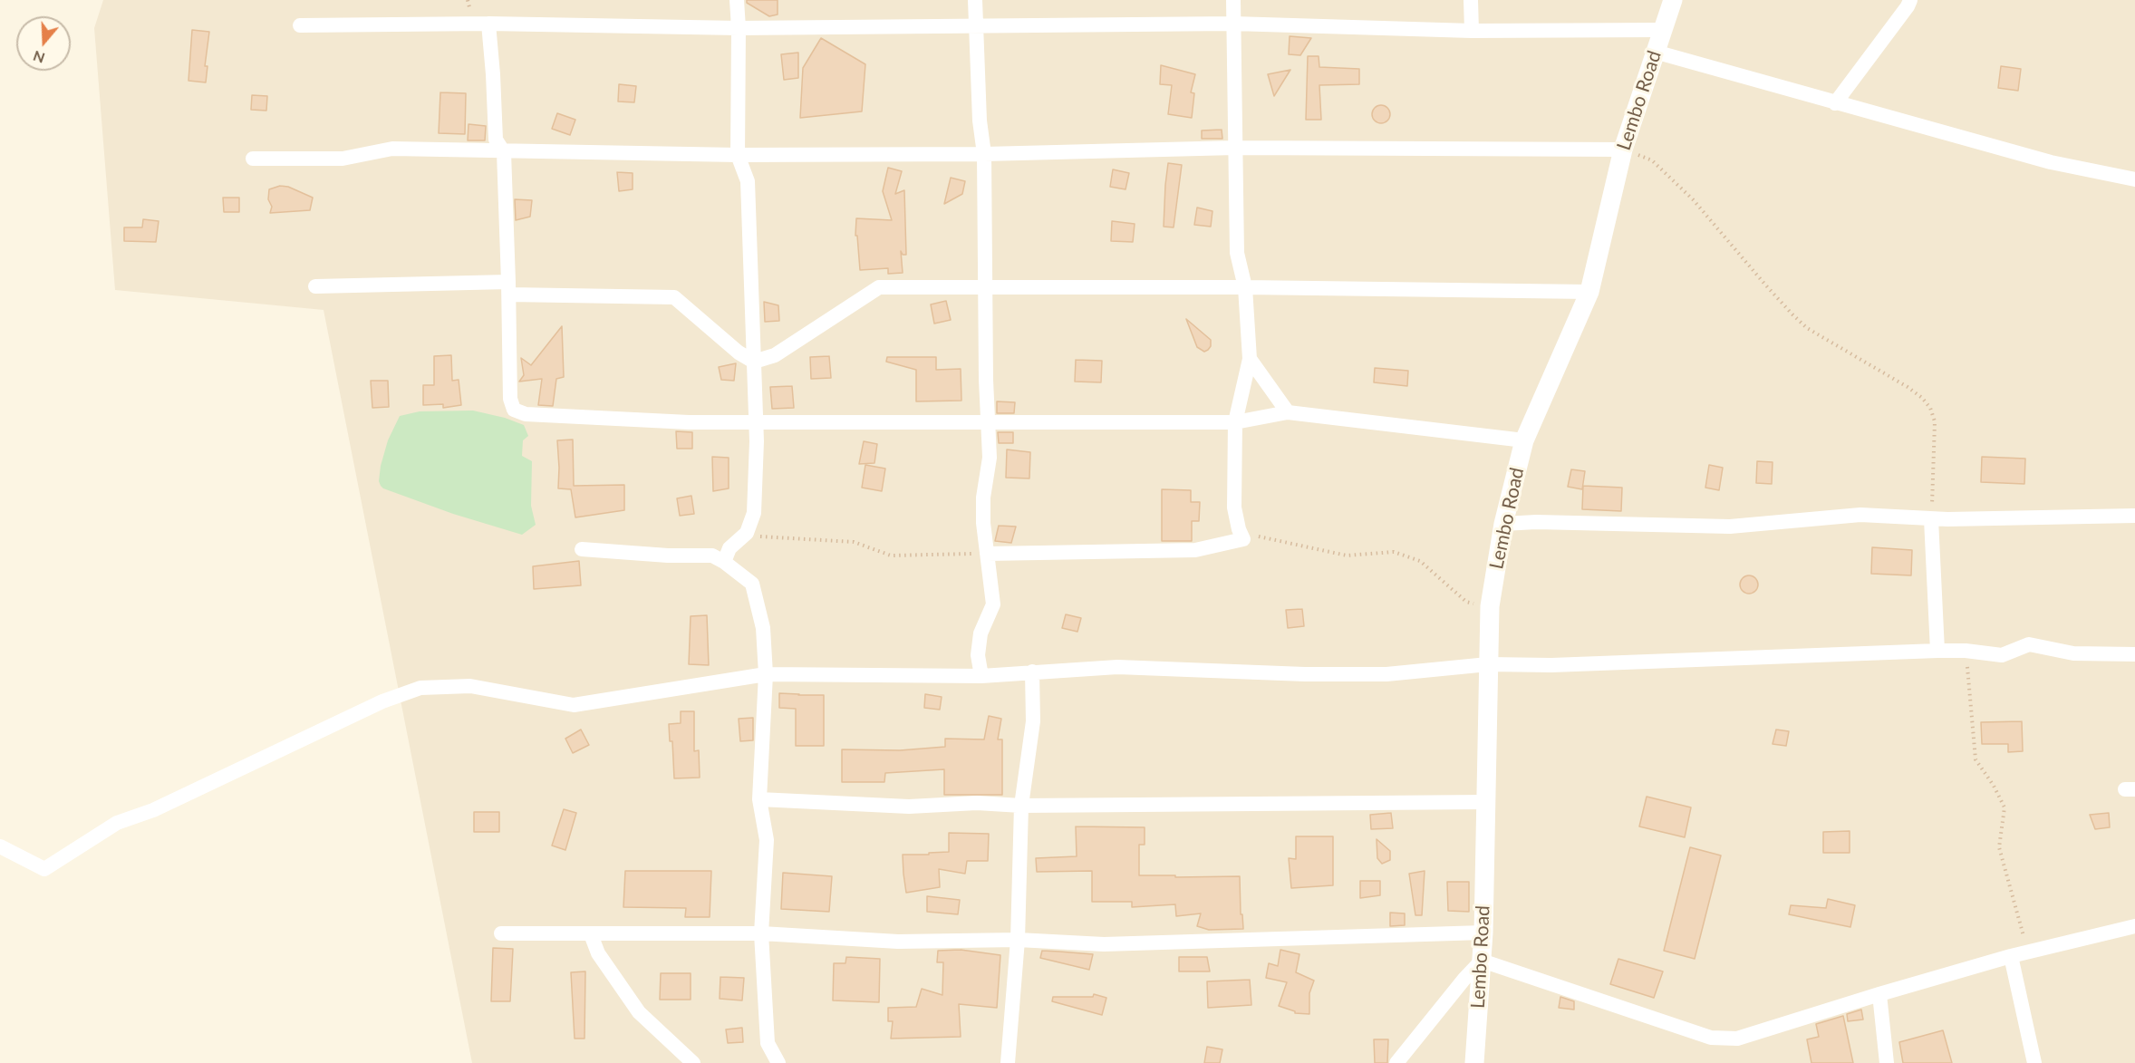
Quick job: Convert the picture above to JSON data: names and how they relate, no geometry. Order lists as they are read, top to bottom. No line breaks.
{"streets":{"street":["Lembo Road"]},"north":"bottom"}
